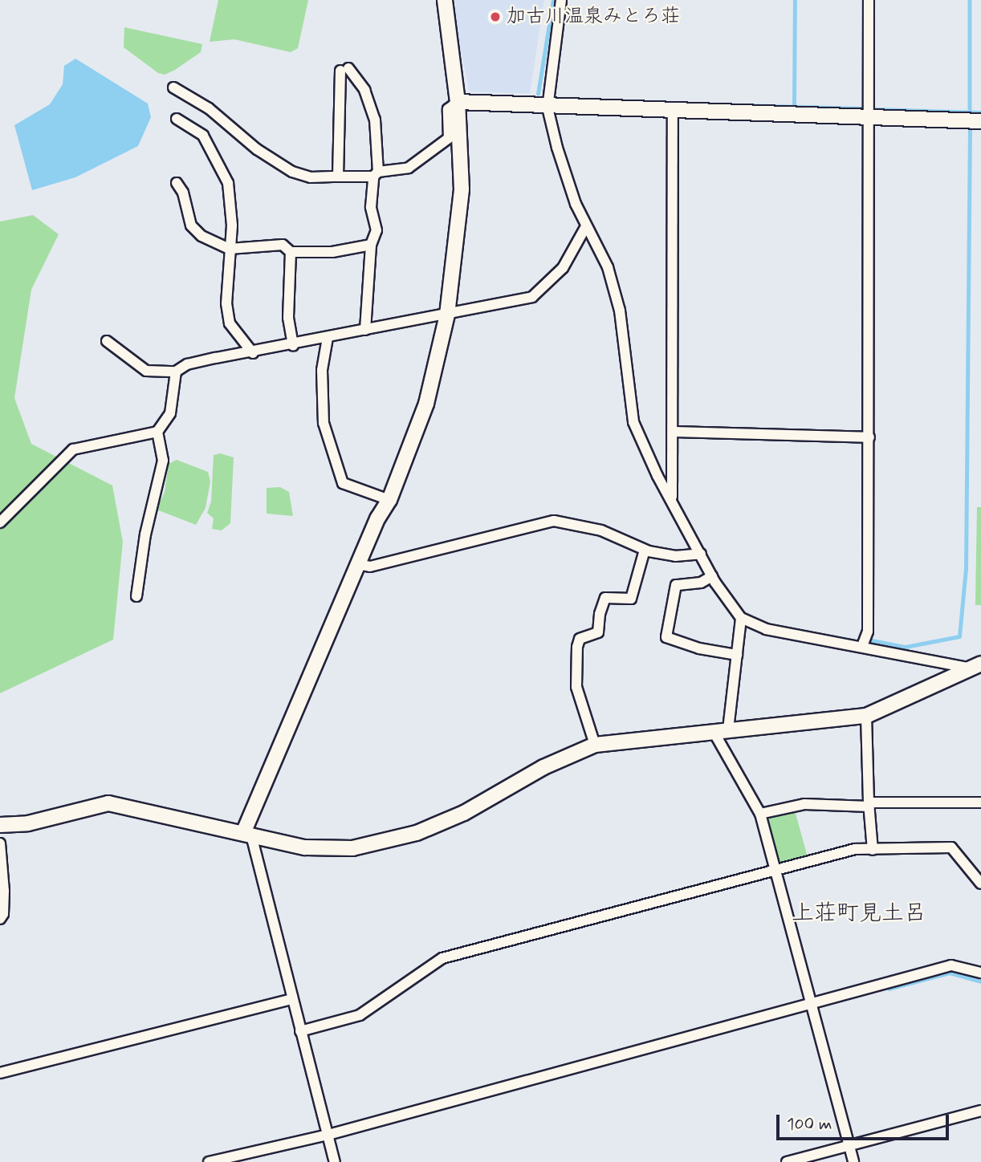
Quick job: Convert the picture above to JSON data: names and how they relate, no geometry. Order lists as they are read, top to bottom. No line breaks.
{"districts":["上荘町見土呂"],"places":["加古川温泉みとろ荘"],"scale_bar":"100 m"}
